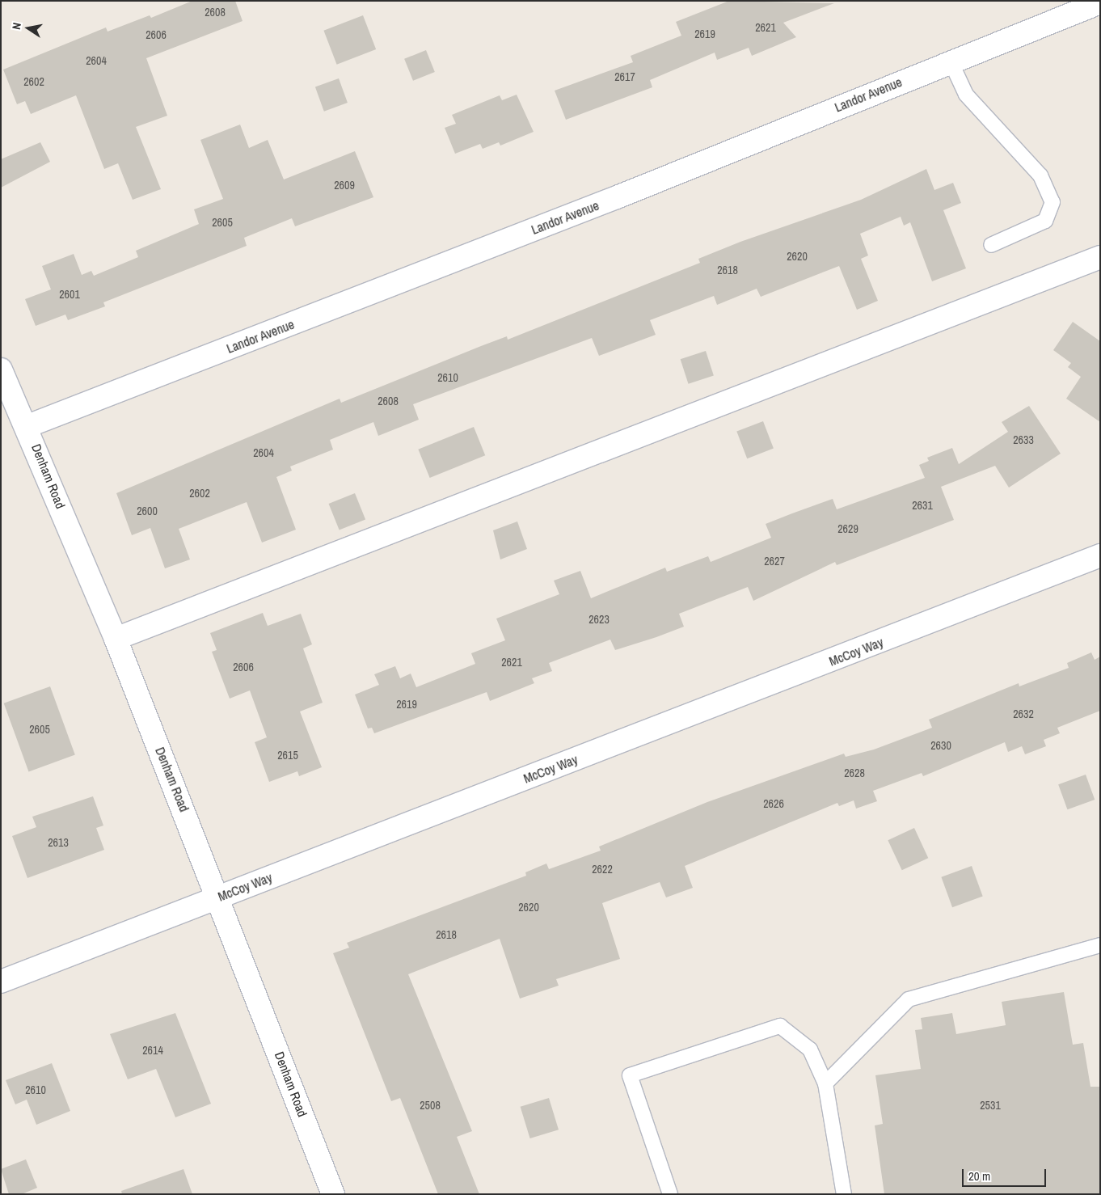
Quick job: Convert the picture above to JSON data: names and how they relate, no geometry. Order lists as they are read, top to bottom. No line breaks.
{"streets":{"street":["Landor Avenue","Denham Road","McCoy Way"]},"crossings":[["Landor Avenue","Denham Road"],["Denham Road","McCoy Way"]],"house_numbers":["2608","2621","2619","2606","2604","2617","2602","2609","2605","2620","2618","2601","2610","2608","2633","2604","2602","2631","2600","2629","2627","2623","2621","2606","2619","2632","2605","2630","2615","2628","2626","2613","2622","2620","2618","2614","2610","2508","2531"],"scale_bar":"20 m","north":"left"}
